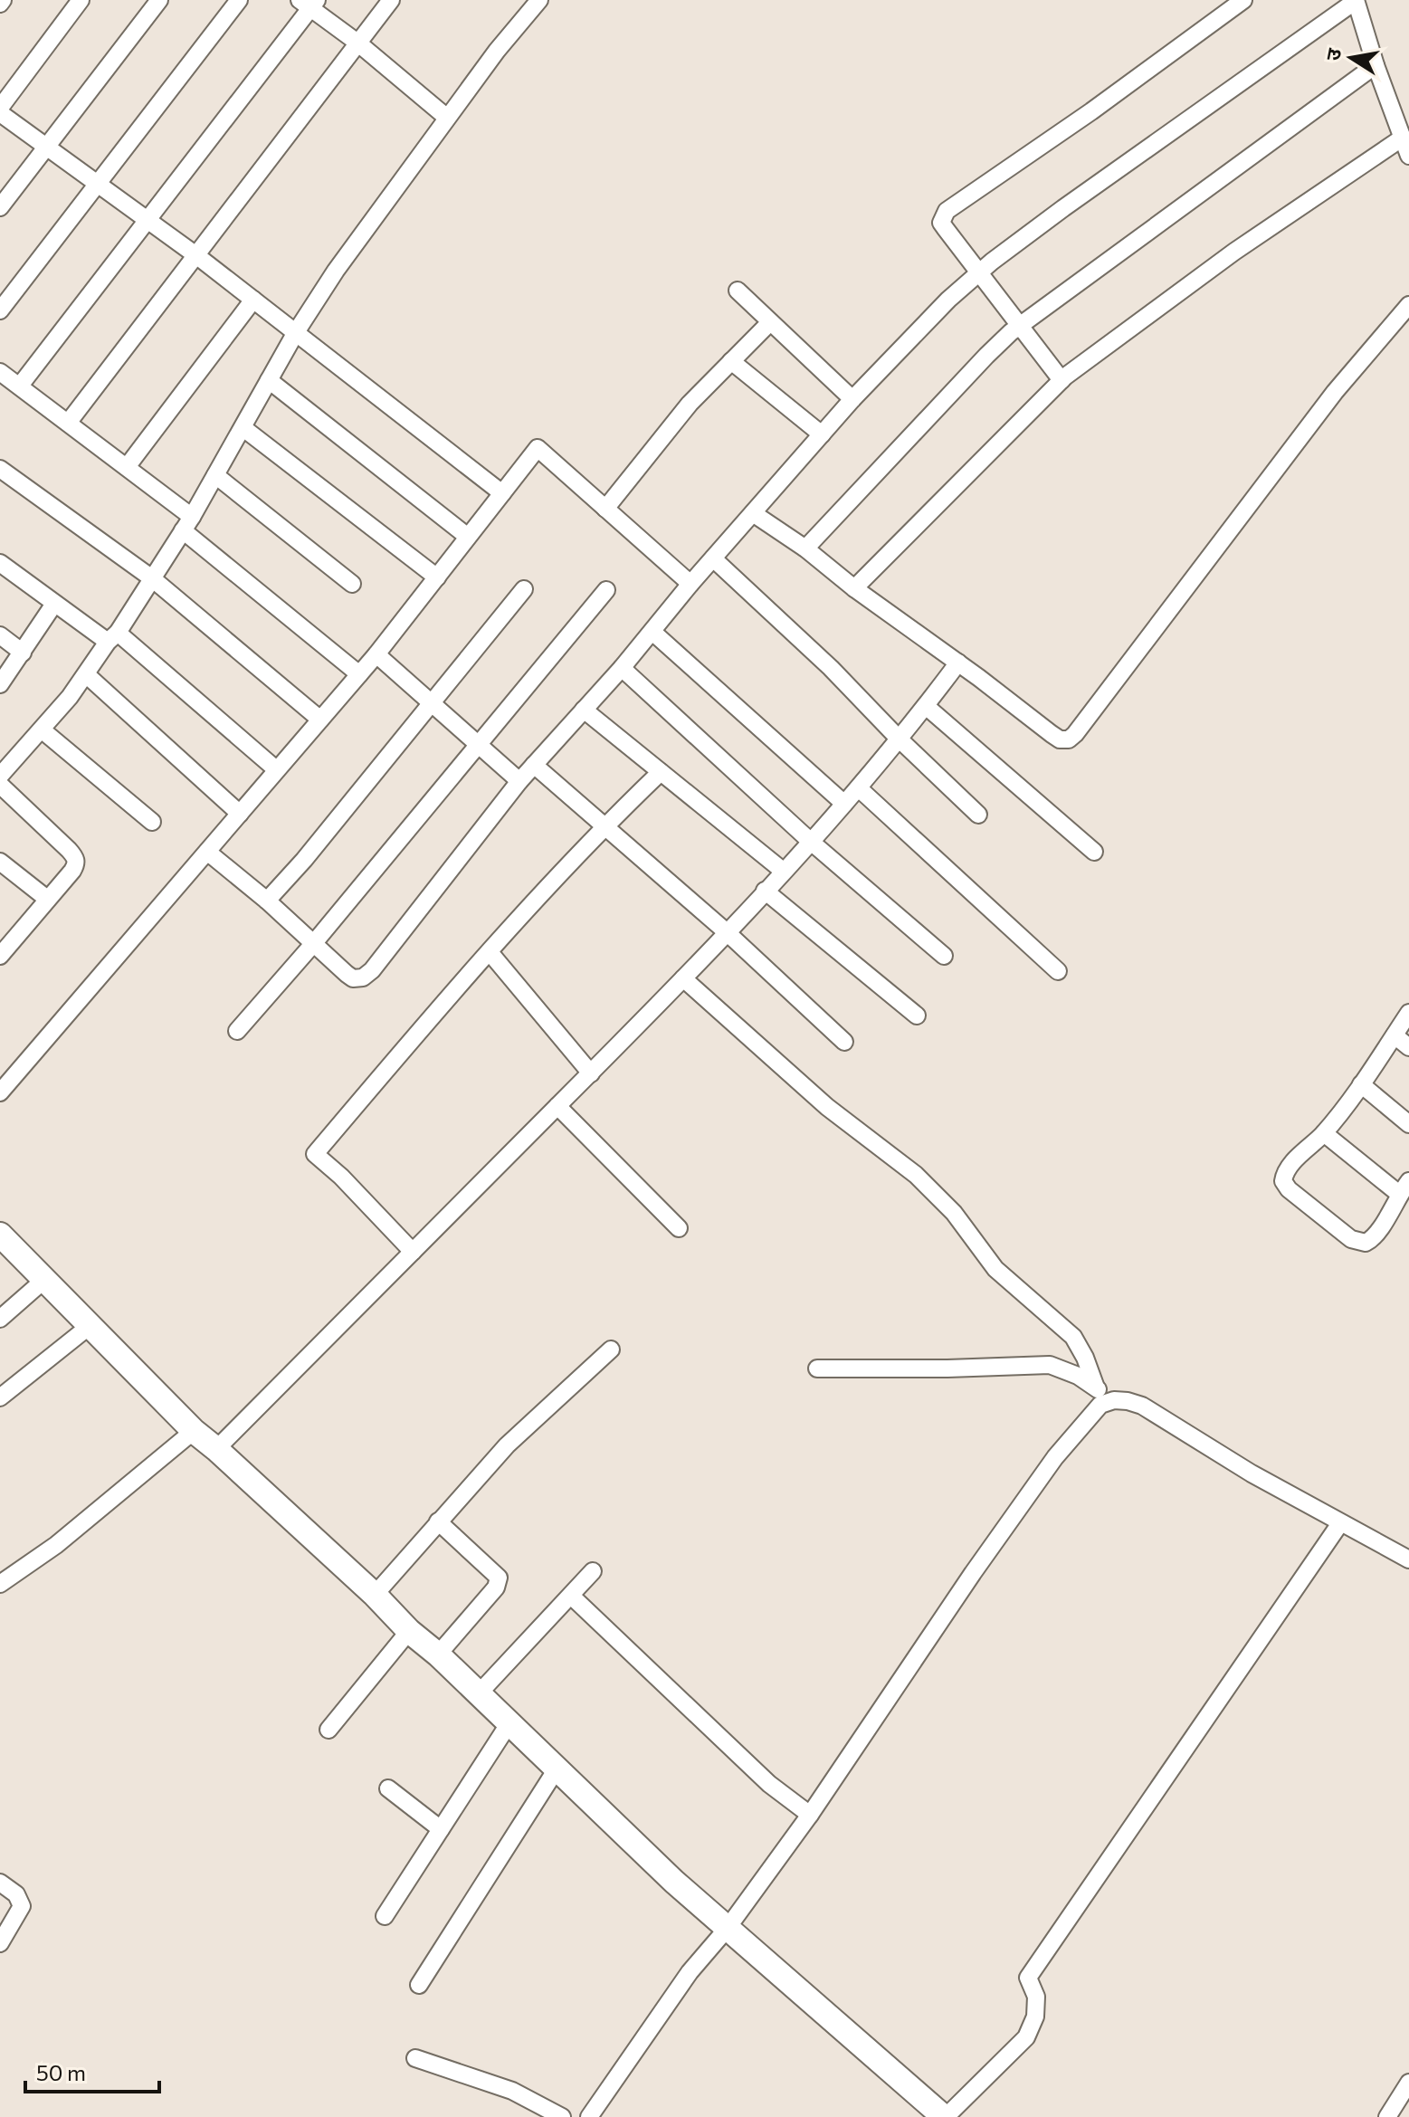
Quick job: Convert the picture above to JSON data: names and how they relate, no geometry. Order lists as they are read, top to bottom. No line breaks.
{"scale_bar":"50 m","north":"left"}
